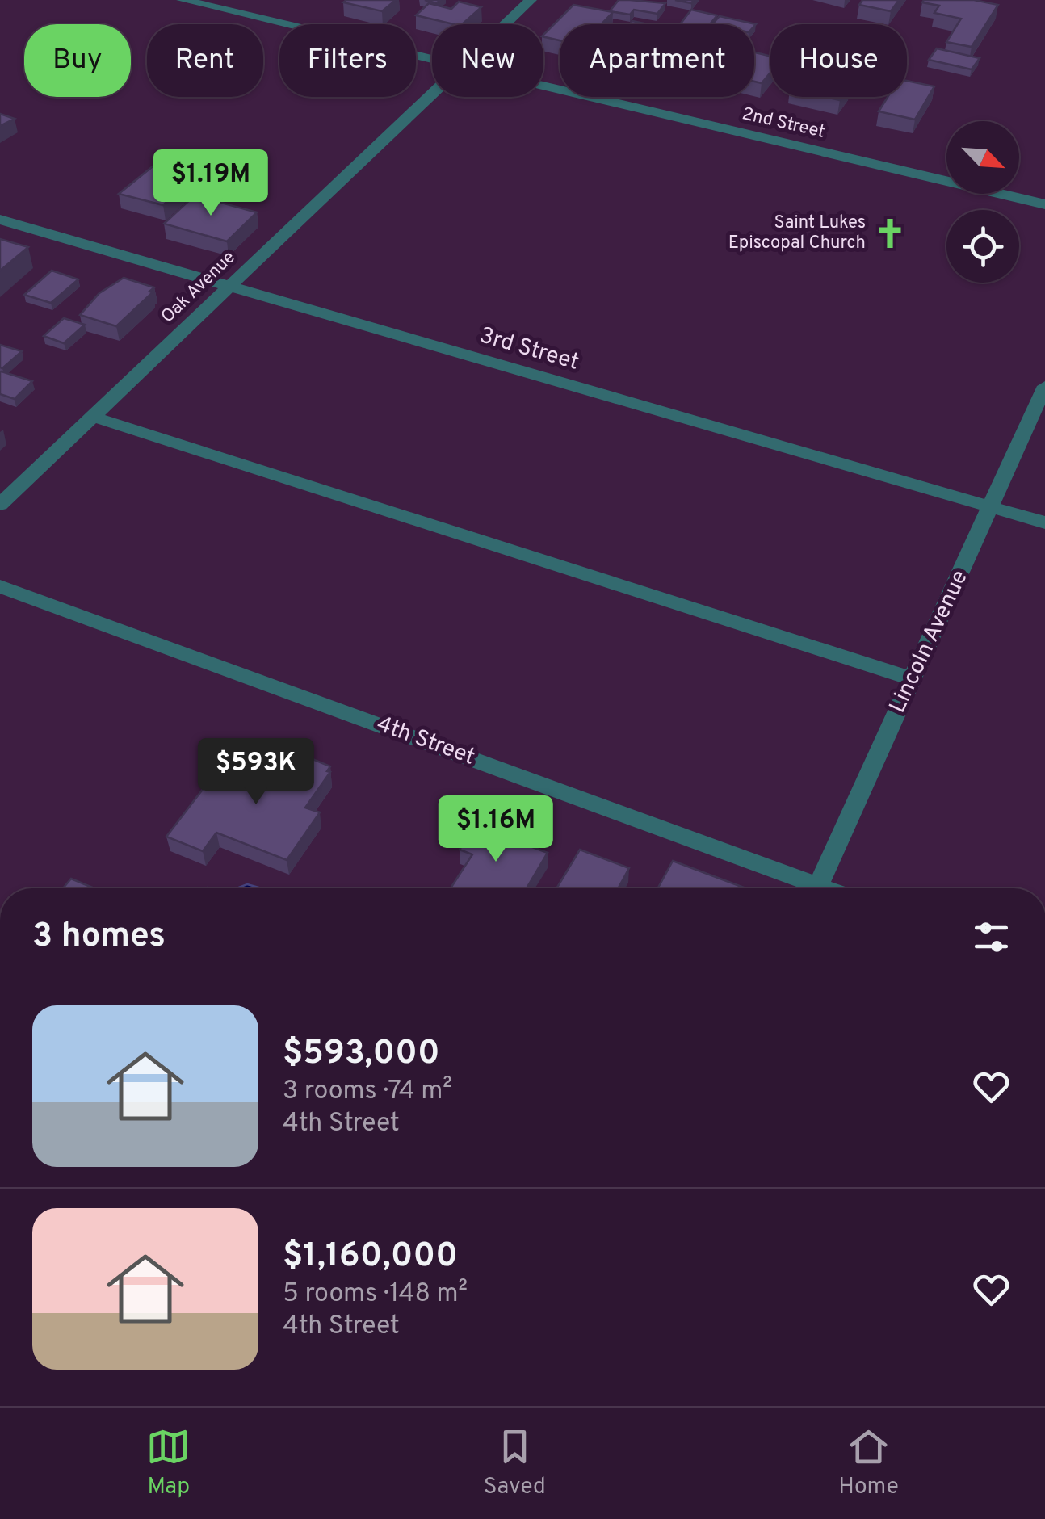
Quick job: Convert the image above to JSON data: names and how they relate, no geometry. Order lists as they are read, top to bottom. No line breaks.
{"streets":{"street":["2nd Street","Oak Avenue","3rd Street","Lincoln Avenue","4th Street"]},"crossings":[["Oak Avenue","3rd Street"],["3rd Street","Lincoln Avenue"]],"places":{"church":["Saint Lukes Episcopal Church"]},"north":"bottom right","page":{"chip":["Buy","Rent","Filters","New","Apartment","House"],"price":["$1.19M","$593K","$1.16M"],"heading":"3 homes","list":[{"name":"$593,000","note":"3 rooms · 74 m² · 4th Street"},{"name":"$1,160,000","note":"5 rooms · 148 m² · 4th Street"}],"tabs":["Map","Saved","Home"]}}
